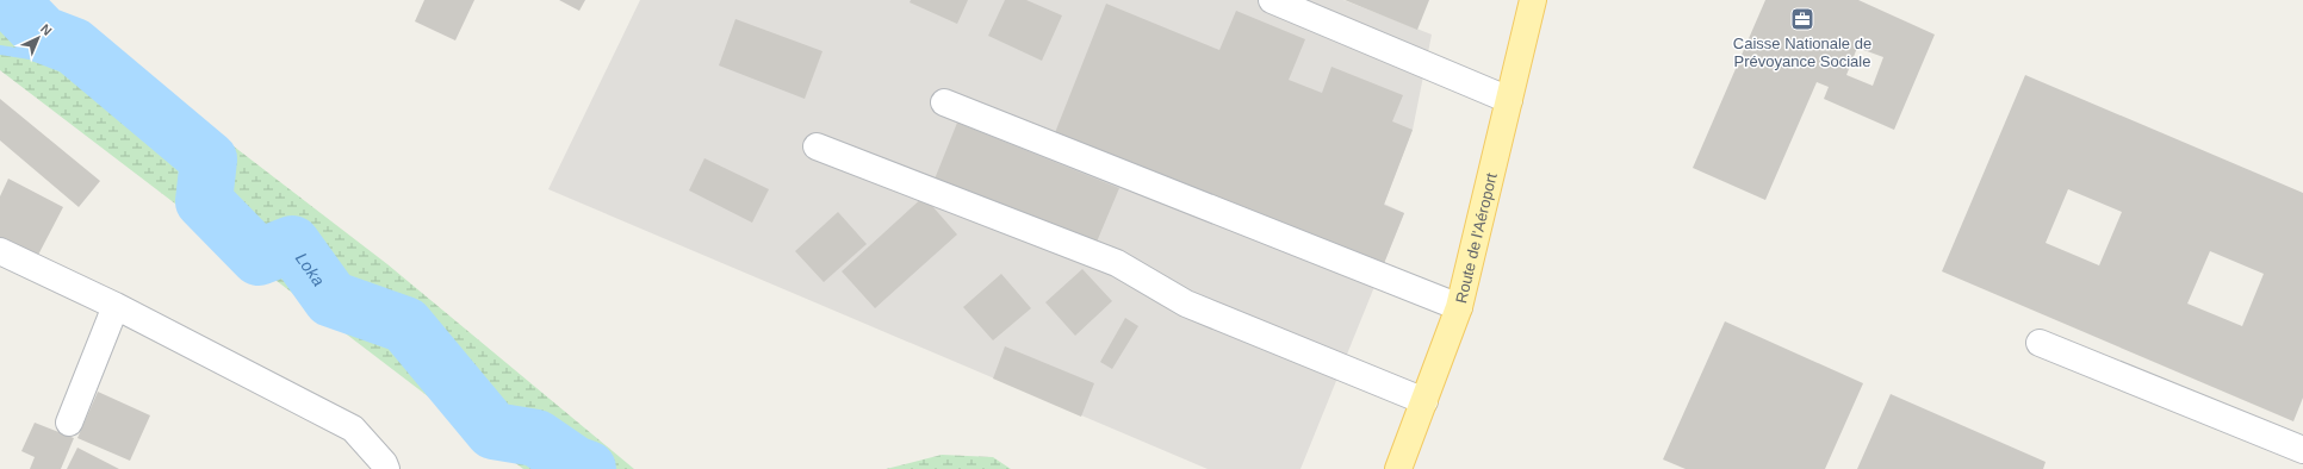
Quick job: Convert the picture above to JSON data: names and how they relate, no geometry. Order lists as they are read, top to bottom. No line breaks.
{"streets":{"main road":["Route de l'Aéroport"]},"water":["Loka"],"places":{"office":["Caisse Nationale de Prévoyance Sociale"]},"north":"top right"}
